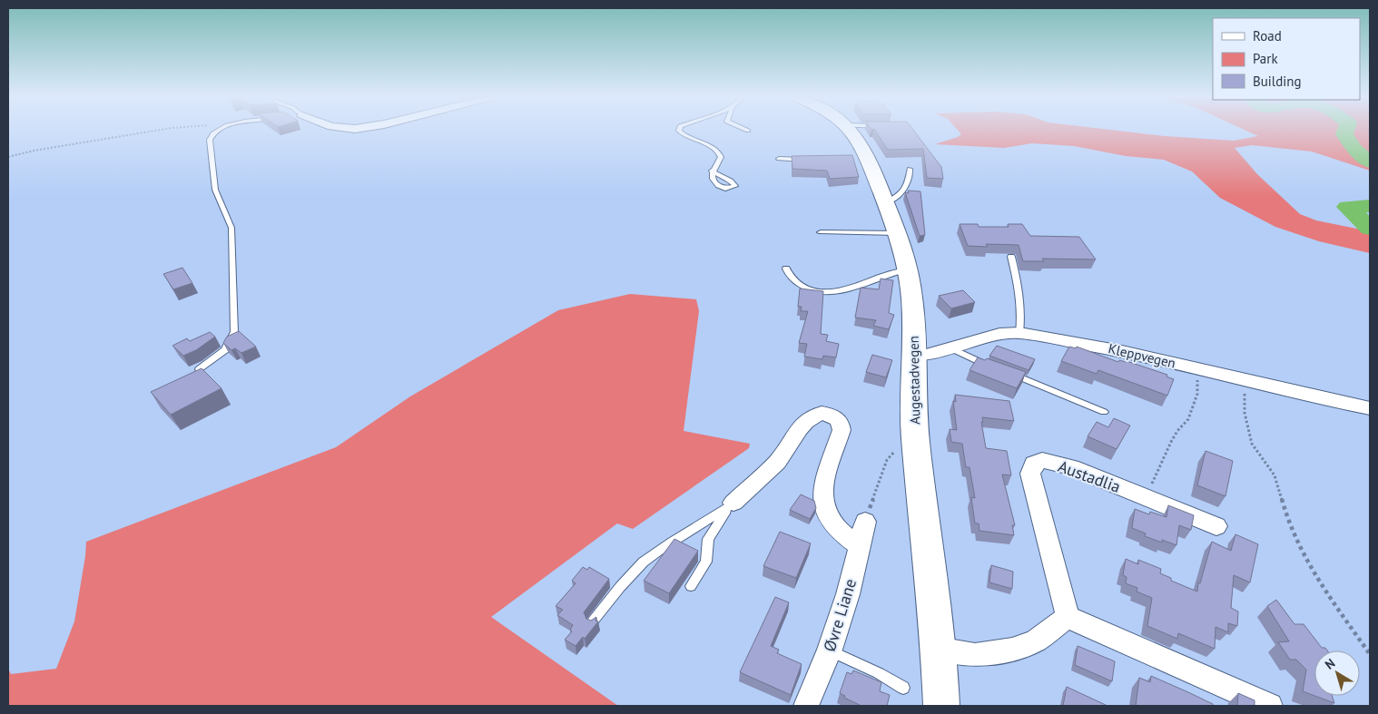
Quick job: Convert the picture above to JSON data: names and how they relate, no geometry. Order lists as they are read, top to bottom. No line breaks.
{"streets":{"main road":["Augestadvegen"],"street":["Kleppvegen","Austadlia","Øvre Liane"]},"crossings":[["Kleppvegen","Augestadvegen"]],"legend":["Road","Park","Building"],"north":"top left"}
